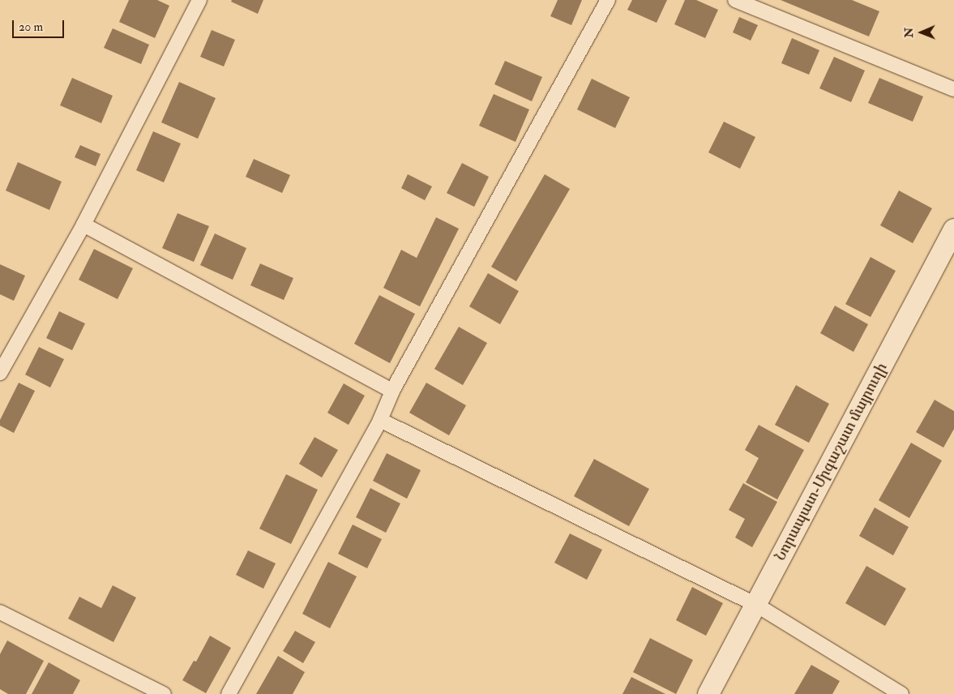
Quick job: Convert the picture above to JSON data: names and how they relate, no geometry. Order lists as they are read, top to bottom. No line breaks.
{"streets":{"main road":["Նորապատ-Մրգաշատ մայրուղի"]},"scale_bar":"20 m","north":"left"}
